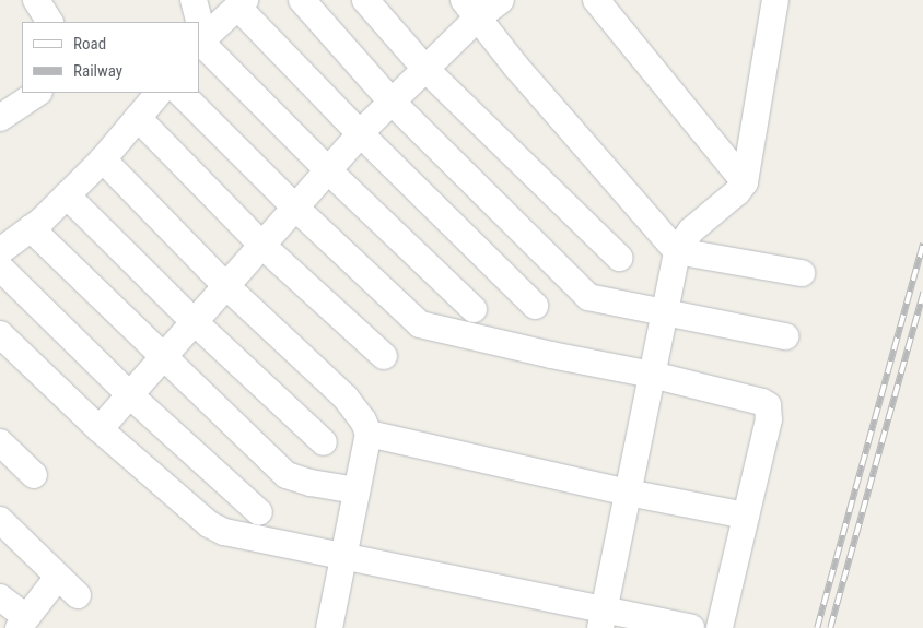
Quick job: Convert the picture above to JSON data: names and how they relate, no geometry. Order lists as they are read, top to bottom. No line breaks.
{"legend":["Road","Railway"]}
